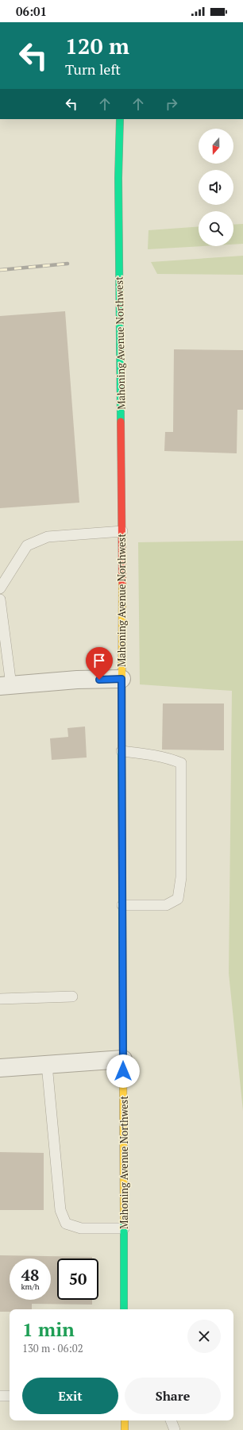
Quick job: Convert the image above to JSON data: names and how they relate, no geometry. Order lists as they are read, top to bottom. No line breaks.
{"streets":{"main road":["Mahoning Avenue Northwest"]},"north":"bottom","page":{"status":"06:01","turn":["120 m","Turn left"],"speed":"48 km/h","limit":"50","heading":["1 min","130 m · 06:02"],"buttons":["Exit","Share"]}}
